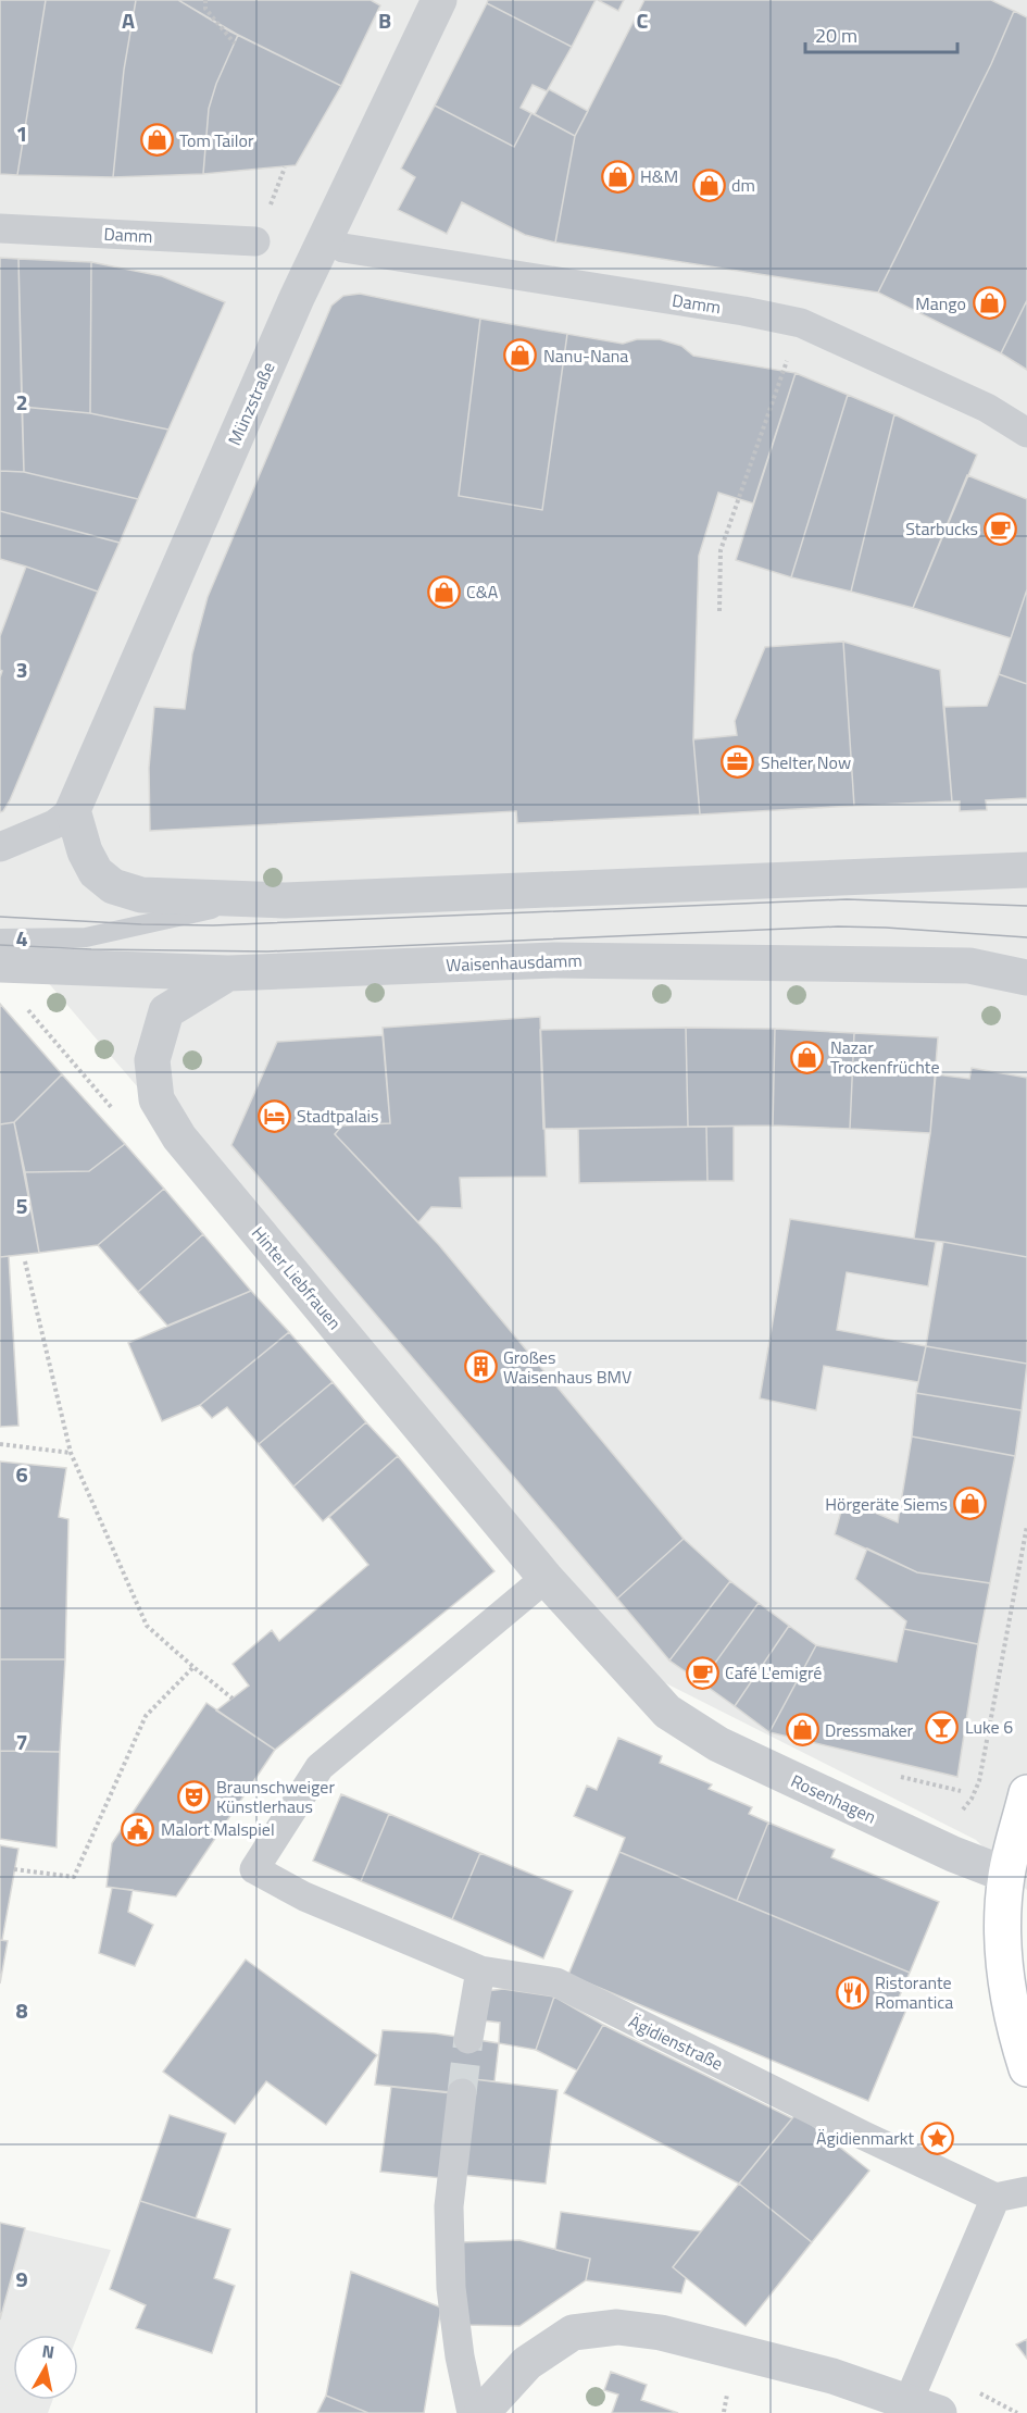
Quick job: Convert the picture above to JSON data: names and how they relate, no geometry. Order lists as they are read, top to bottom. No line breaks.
{"streets":{"street":["Damm","Münzstraße","Waisenhausdamm","Hinter Liebfrauen","Rosenhagen","Ägidienstraße"]},"crossings":[["Waisenhausdamm","Hinter Liebfrauen"],["Hinter Liebfrauen","Rosenhagen"],["Hinter Liebfrauen","Ägidienstraße"]],"places":{"shop":["Tom Tailor","H&M","dm","Mango","Nanu-Nana","C&A","Nazar Trockenfrüchte","Hörgeräte Siems","Dressmaker"],"cafe":["Starbucks","Café L'emigré"],"office":["Shelter Now"],"hotel":["Stadtpalais"],"building":["Großes Waisenhaus BMV"],"bar":["Luke 6"],"theatre":["Braunschweiger Künstlerhaus"],"public building":["Malort Malspiel"],"restaurant":["Ristorante Romantica"],"place":["Ägidienmarkt"]},"scale_bar":"20 m","north":"top","grid":{"columns":["A","B","C"],"rows":["1","2","3","4","5","6","7","8","9"]}}
